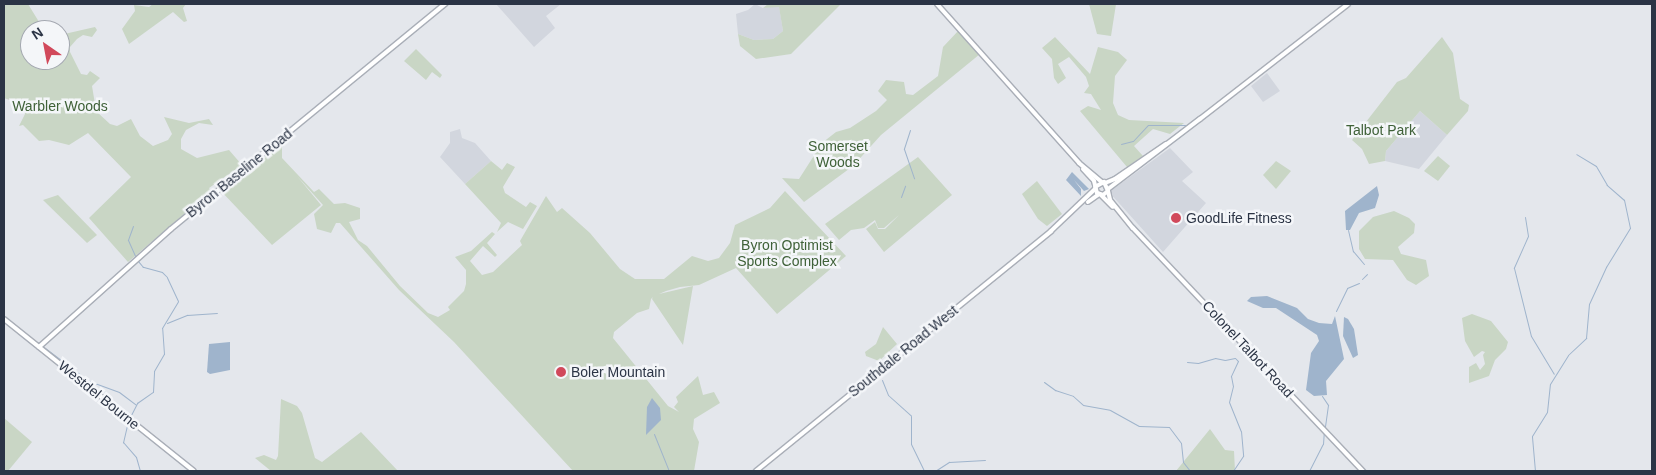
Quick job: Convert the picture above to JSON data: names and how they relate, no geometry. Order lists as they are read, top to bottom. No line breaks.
{"streets":{"main road":["Byron Baseline Road","Colonel Talbot Road","Southdale Road West","Westdel Bourne"]},"crossings":[["Byron Baseline Road","Westdel Bourne"],["Colonel Talbot Road","Southdale Road West"]],"parks":["Warbler Woods","Talbot Park","Somerset Woods","Byron Optimist Sports Complex"],"places":["GoodLife Fitness","Boler Mountain"],"north":"top left"}
